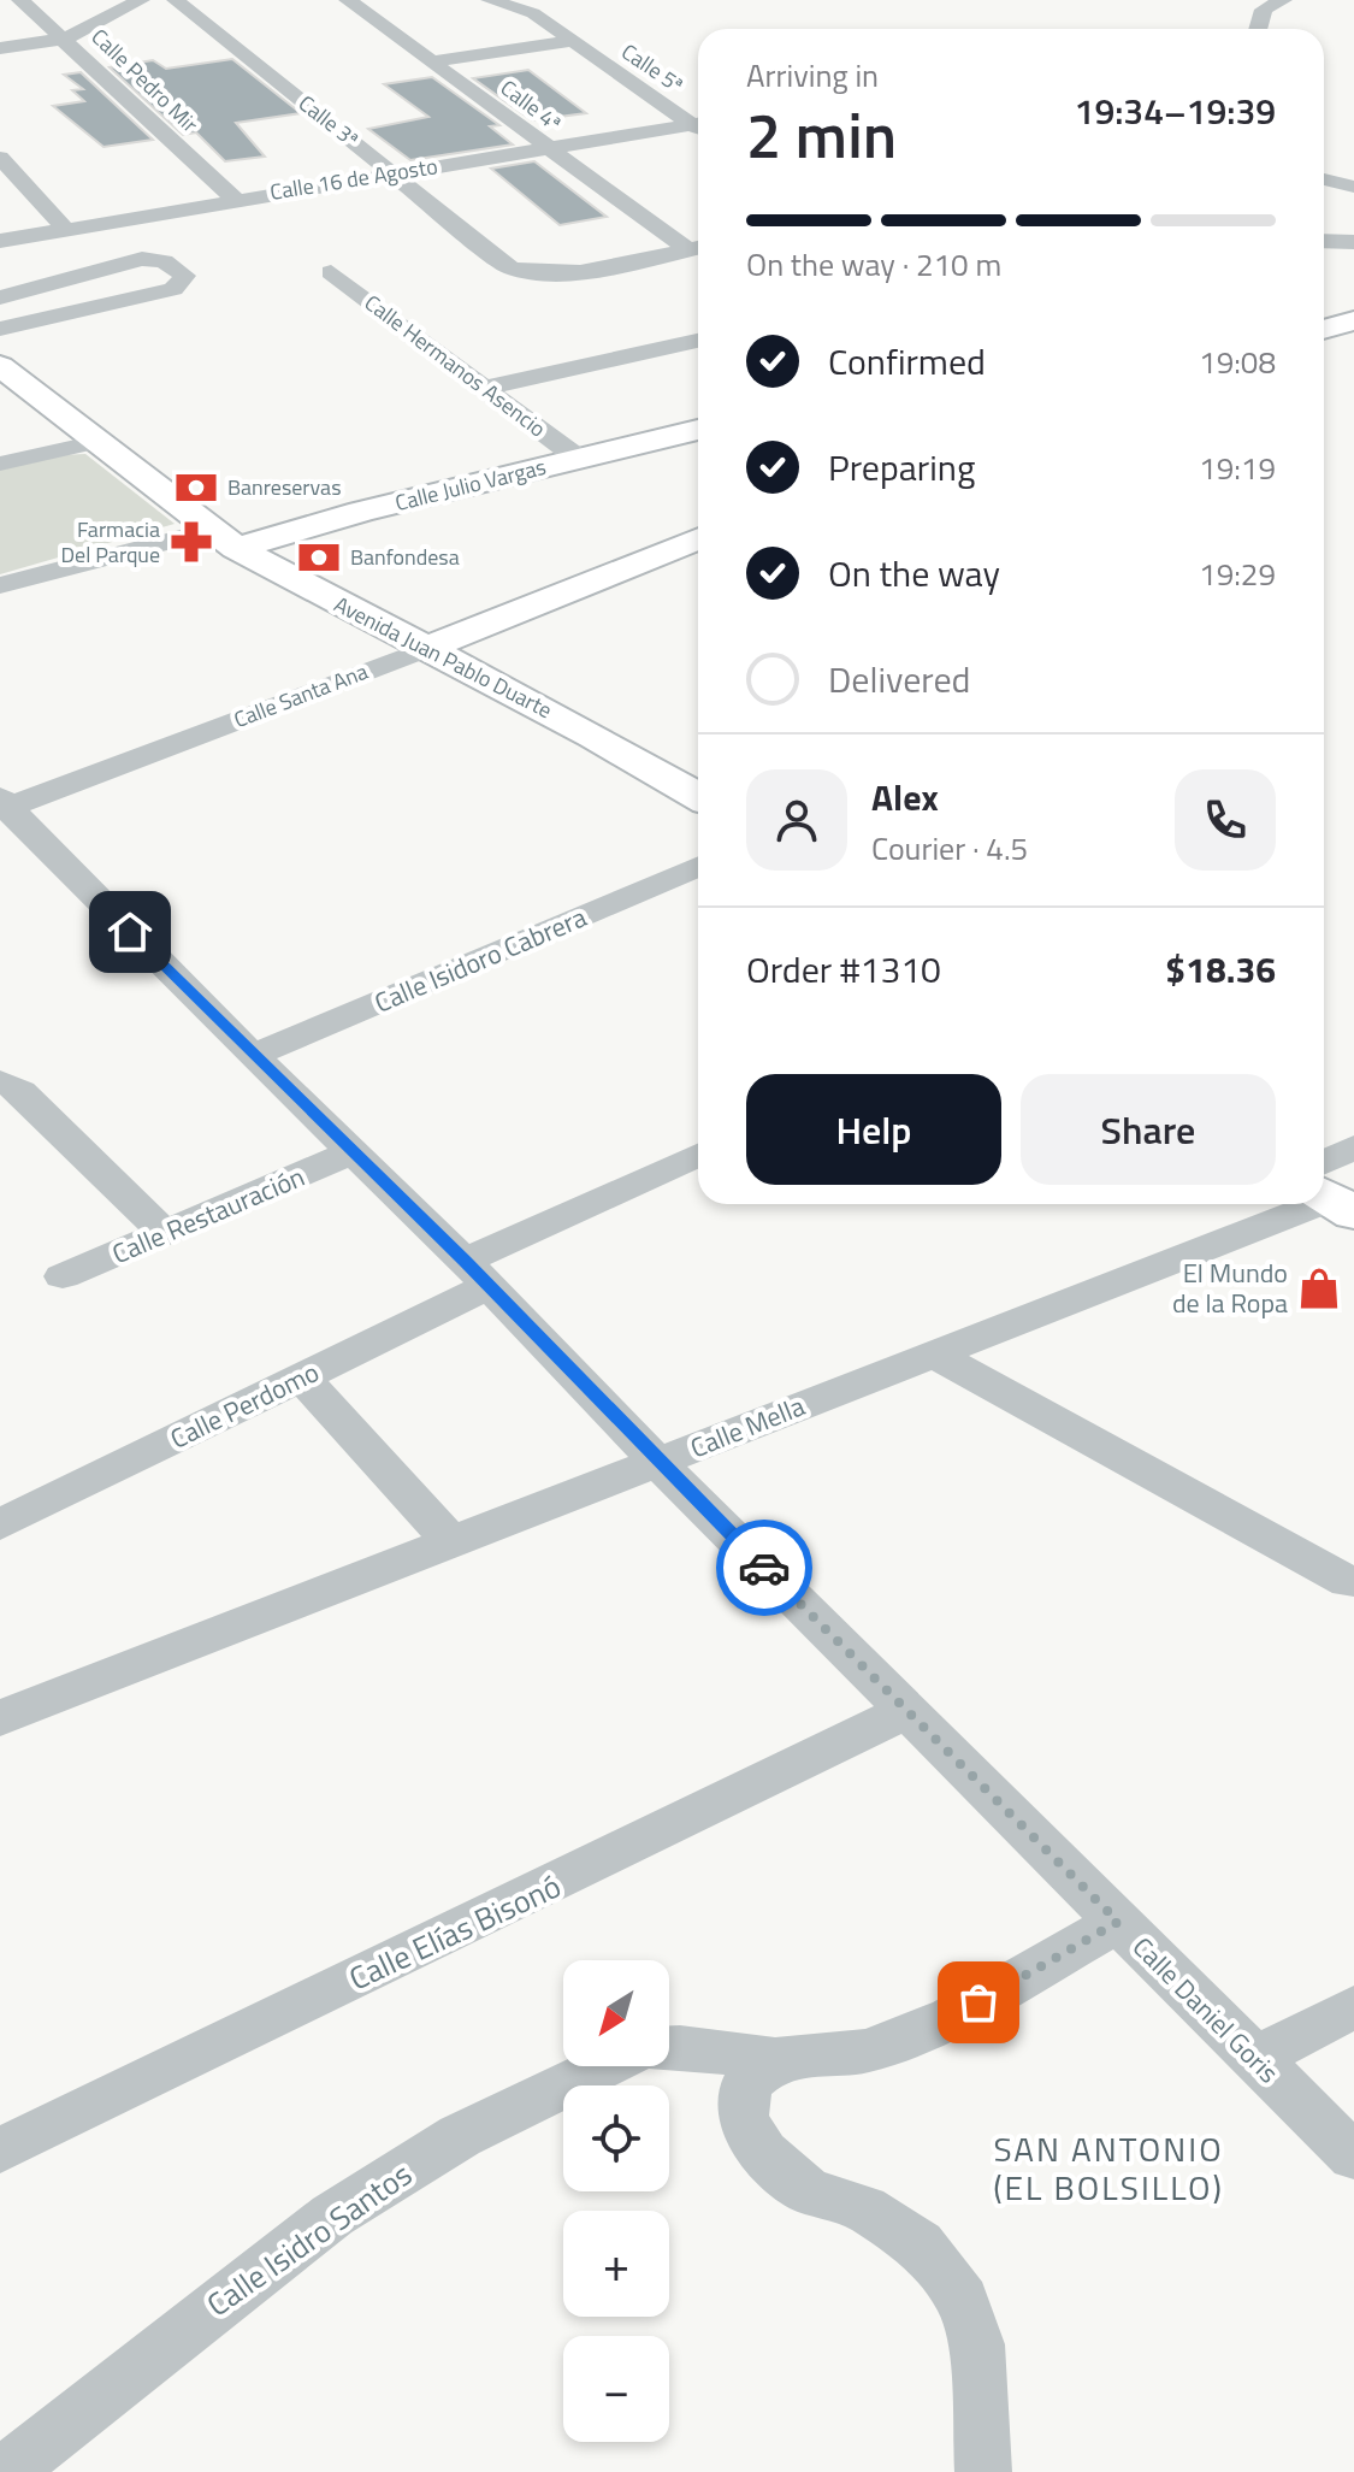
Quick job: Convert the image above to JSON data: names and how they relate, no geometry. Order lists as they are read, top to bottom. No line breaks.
{"streets":{"main road":["Calle Julio Vargas","Avenida Juan Pablo Duarte","Calle Santa Ana"],"street":["Calle 5ª","Calle Pedro Mir","Calle 4ª","Calle 3ª","Calle 16 de Agosto","Calle Hermanos Asencio","Calle Isidoro Cabrera","Calle Restauración","Calle Perdomo","Calle Mella","Calle Elías Bisonó","Calle Daniel Goris","Calle Isidro Santos"]},"crossings":[["Calle Pedro Mir","Calle 16 de Agosto"],["Calle 4ª","Calle 3ª"],["Calle 4ª","Calle 16 de Agosto"],["Calle 3ª","Calle 16 de Agosto"],["Calle Hermanos Asencio","Calle Julio Vargas"],["Calle Julio Vargas","Avenida Juan Pablo Duarte"],["Avenida Juan Pablo Duarte","Calle Santa Ana"],["Calle Santa Ana","Calle Daniel Goris"],["Calle Isidoro Cabrera","Calle Daniel Goris"],["Calle Restauración","Calle Daniel Goris"],["Calle Perdomo","Calle Daniel Goris"],["Calle Mella","Calle Daniel Goris"],["Calle Elías Bisonó","Calle Daniel Goris"]],"districts":["SAN ANTONIO (EL BOLSILLO)"],"places":{"bank":["Banreservas","Banfondesa"],"pharmacy":["Farmacia Del Parque"],"shop":["El Mundo de la Ropa"]},"north":"bottom left","page":{"heading":["2 min","Arriving in","19:34–19:39"],"panel":["Alex","Courier · 4.5","Order #1310","$18.36"],"bar":"On the way · 210 m","list":[["Confirmed","19:08"],["Preparing","19:19"],["On the way","19:29"],"Delivered"],"buttons":["Help","Share"],"map_buttons":["+","−"]}}
